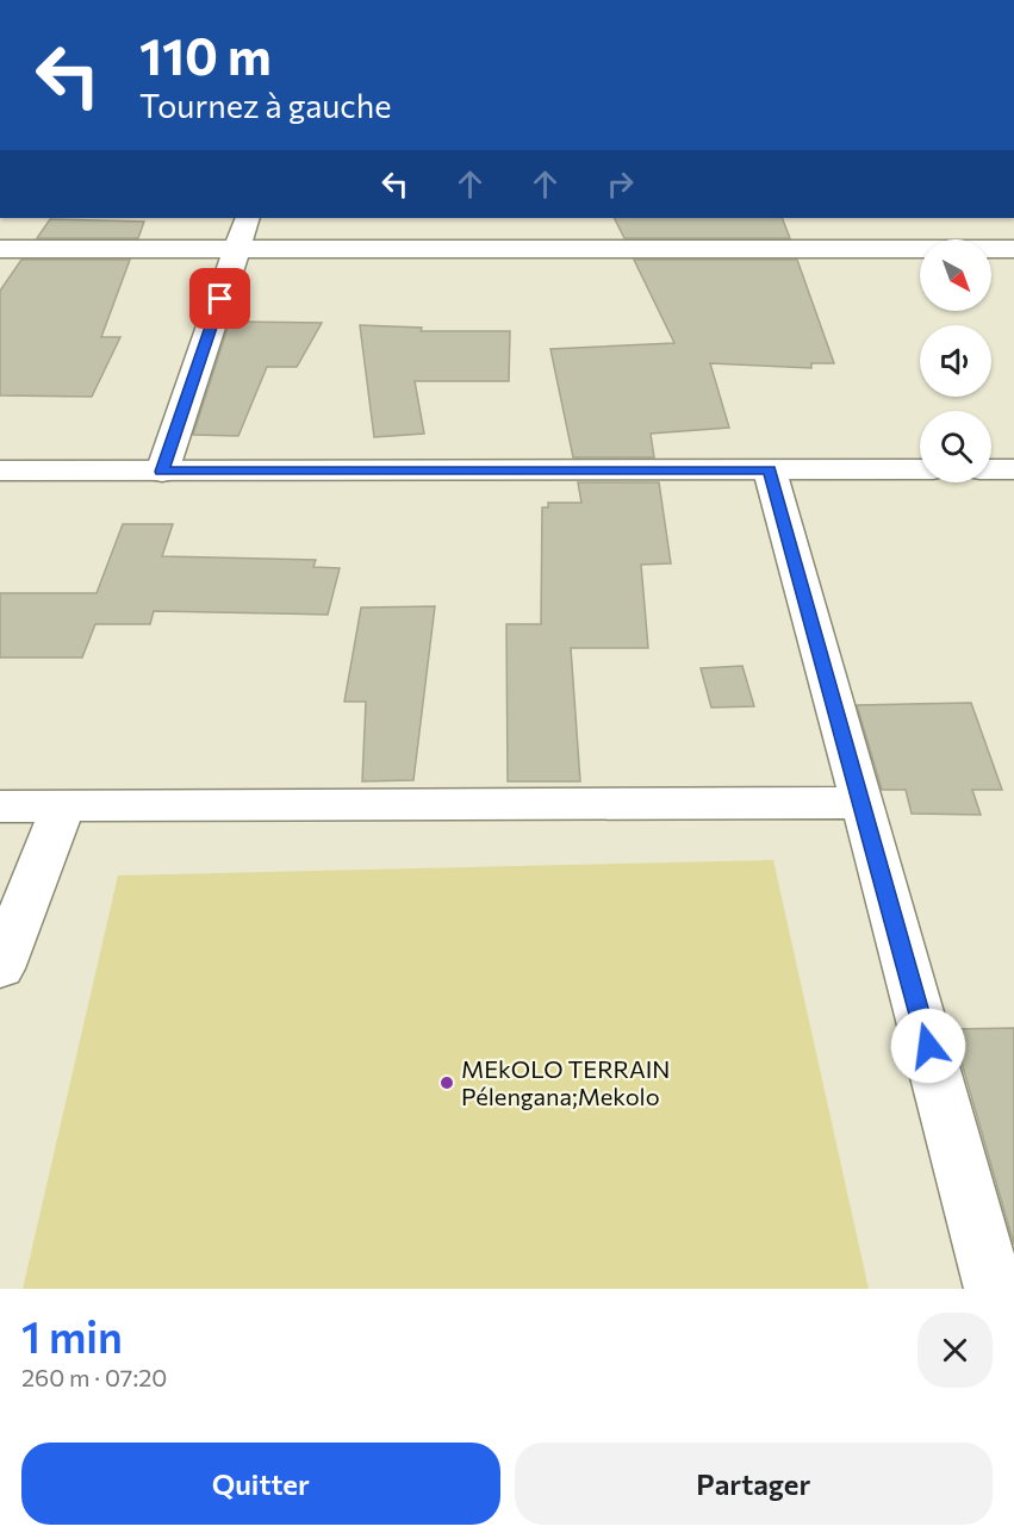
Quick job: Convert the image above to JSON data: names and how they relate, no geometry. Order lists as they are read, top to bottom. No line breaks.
{"places":["MEkOLO TERRAIN Pélengana;Mekolo"],"north":"bottom right","page":{"turn":["110 m","Tournez à gauche"],"heading":["1 min","260 m · 07:20"],"buttons":["Quitter","Partager"]}}
